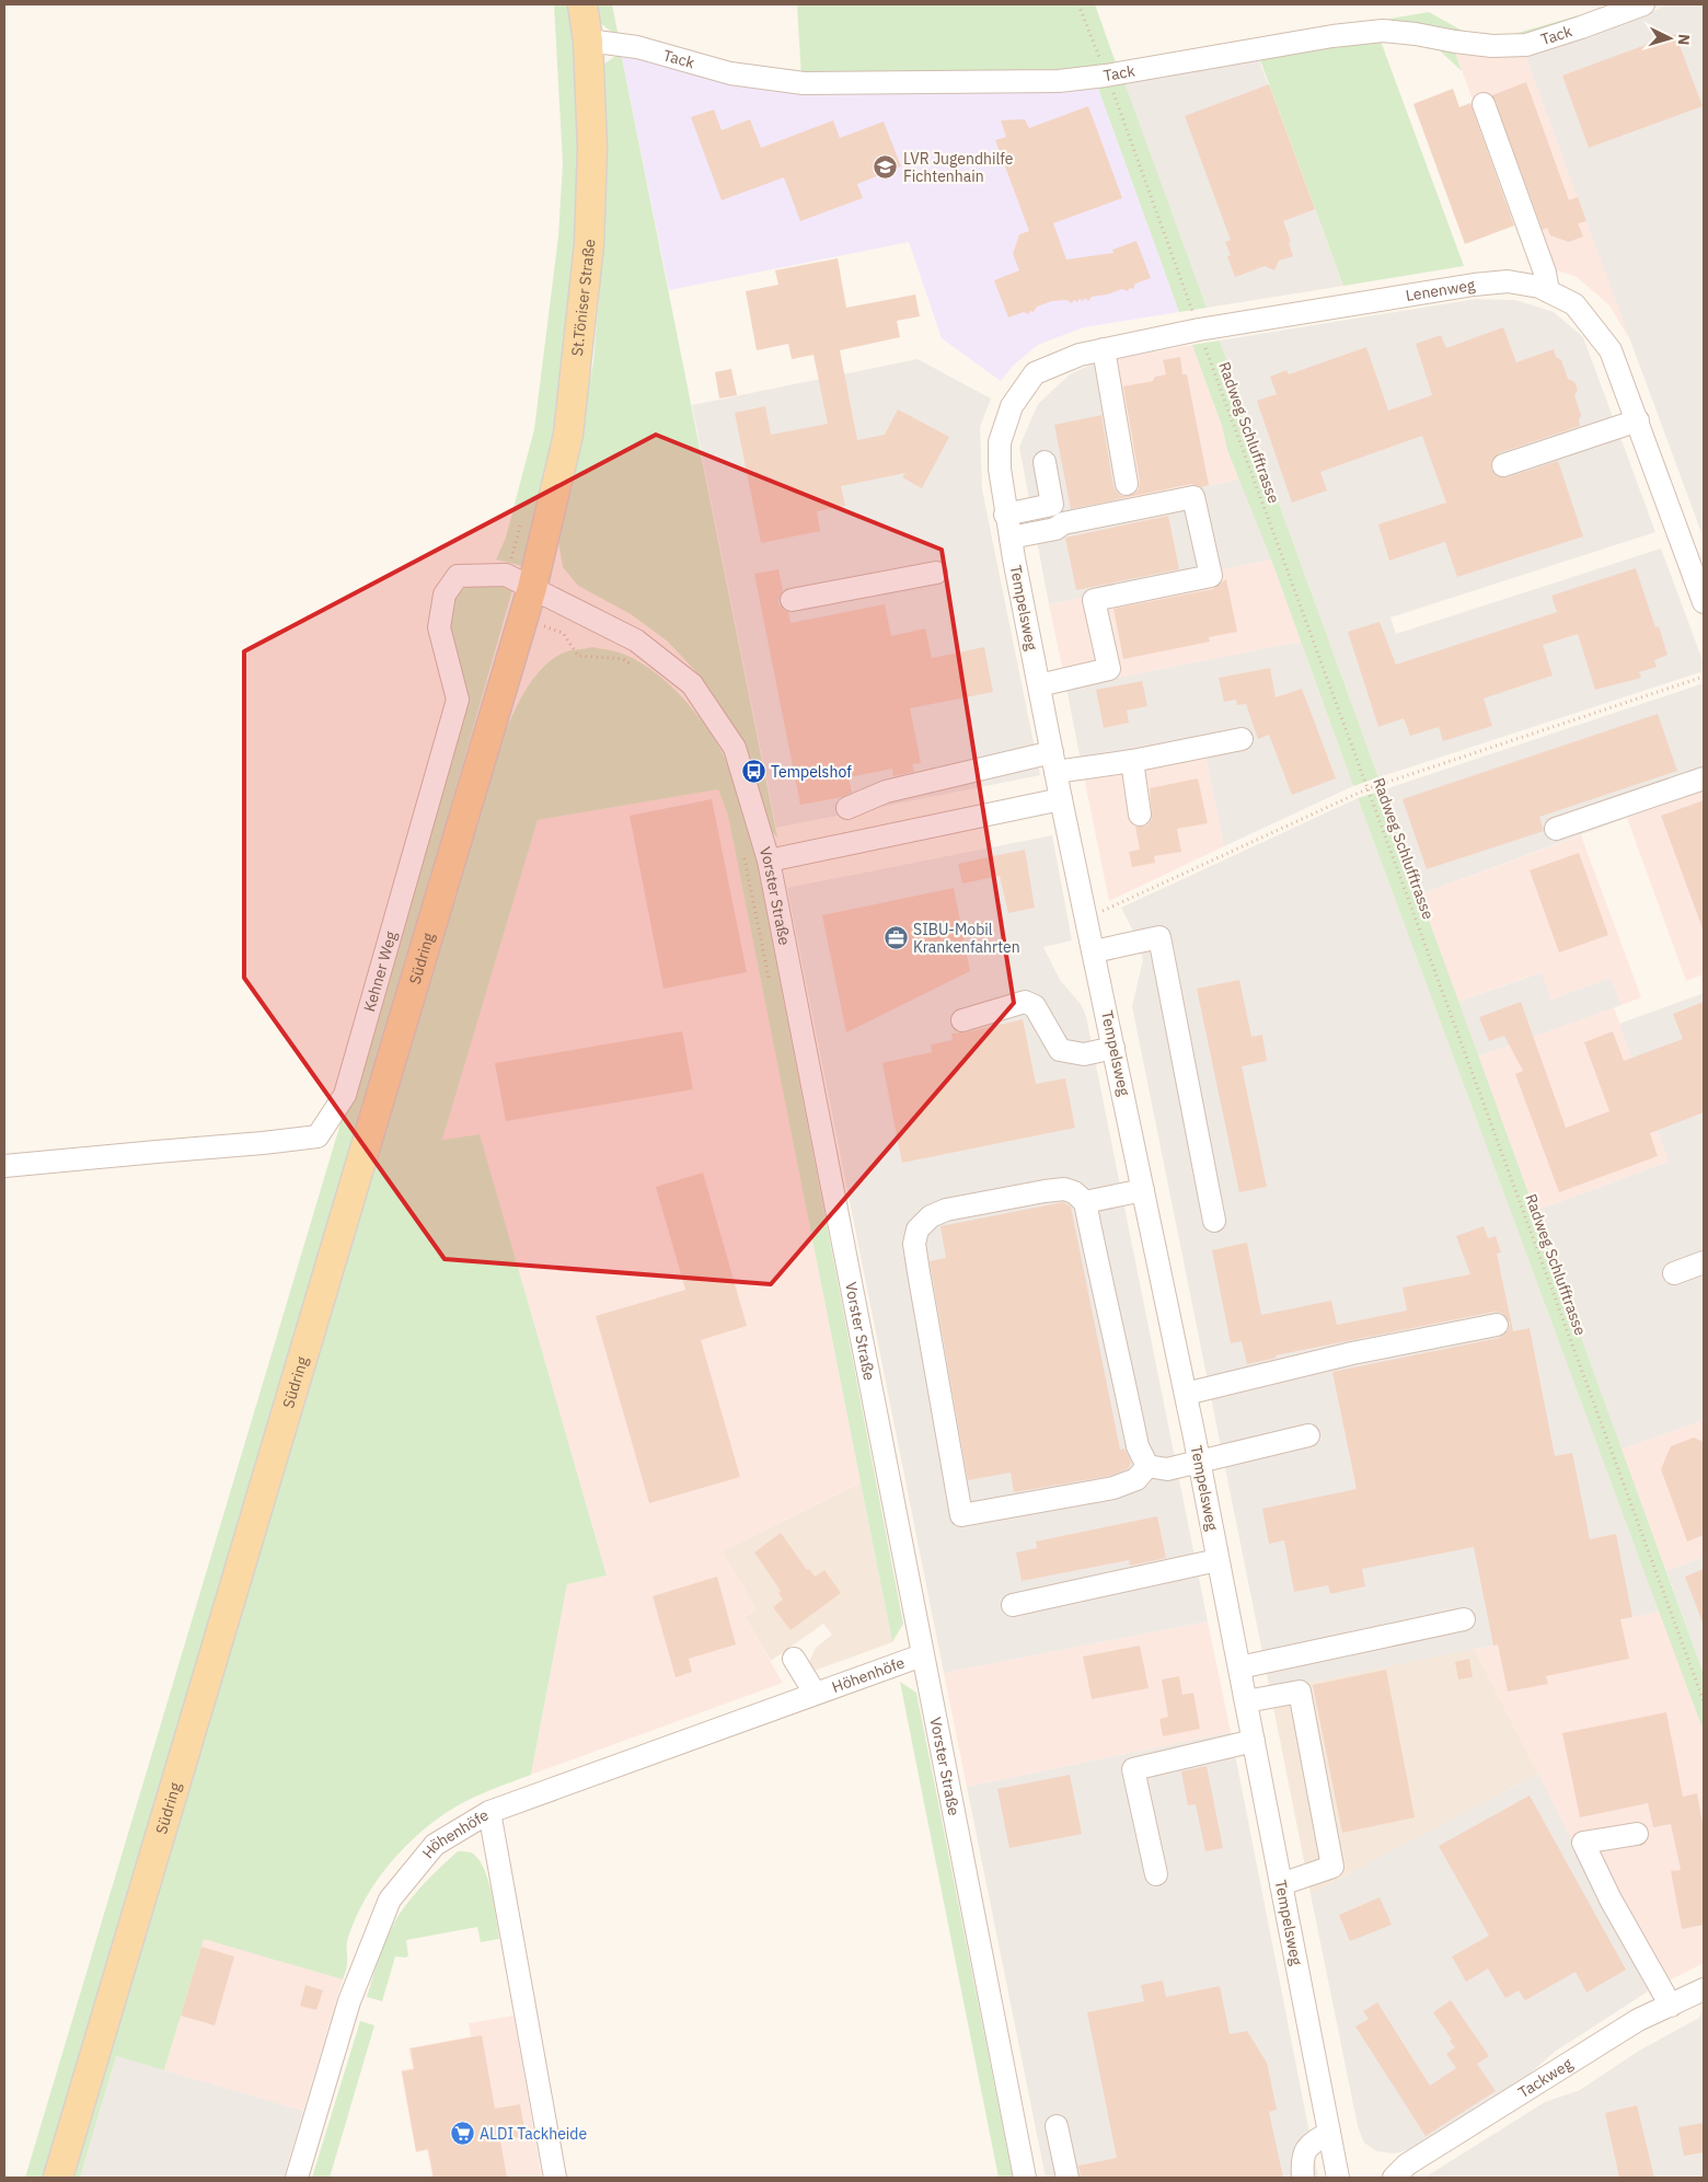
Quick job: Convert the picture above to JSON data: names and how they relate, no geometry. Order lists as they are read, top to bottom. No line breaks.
{"streets":{"main road":["St.Töniser Straße","Südring"],"street":["Tack","Lenenweg","Tempelsweg","Vorster Straße","Kehner Weg","Höhenhöfe","Tackweg"],"path":["Radweg Schlufftrasse"]},"crossings":[["Tack","St.Töniser Straße"],["Tack","Radweg Schlufftrasse"],["Lenenweg","Radweg Schlufftrasse"],["Lenenweg","Tempelsweg"],["St.Töniser Straße","Vorster Straße"],["St.Töniser Straße","Südring"],["St.Töniser Straße","Kehner Weg"],["Vorster Straße","Südring"],["Vorster Straße","Kehner Weg"],["Vorster Straße","Höhenhöfe"],["Südring","Kehner Weg"]],"places":{"school or university":["LVR Jugendhilfe Fichtenhain"],"bus stop":["Tempelshof"],"office":["SIBU-Mobil Krankenfahrten"],"supermarket":["ALDI Tackheide"]},"north":"right"}
